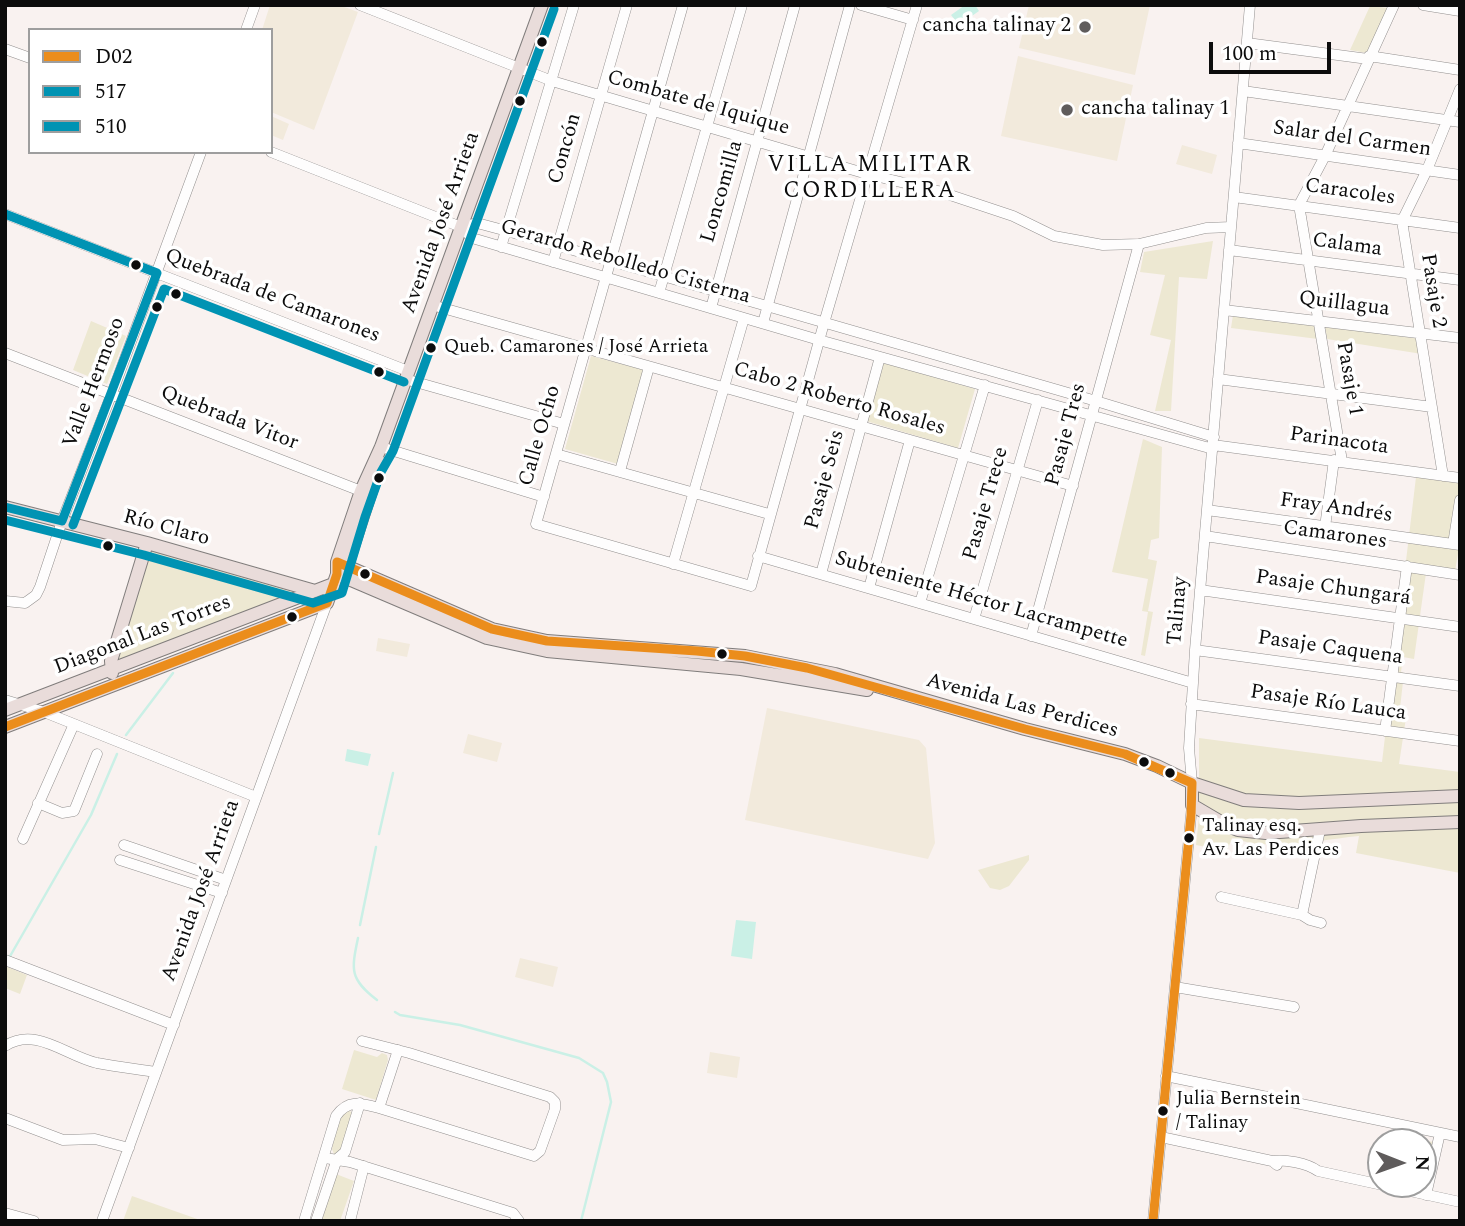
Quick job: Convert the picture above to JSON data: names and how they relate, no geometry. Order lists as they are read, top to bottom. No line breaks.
{"streets":{"main road":["Avenida José Arrieta","Río Claro","Talinay","Diagonal Las Torres","Avenida Las Perdices"],"street":["Combate de Iquique","Salar del Carmen","Concón","Loncomilla","Caracoles","Calama","Gerardo Rebolledo Cisterna","Pasaje 2","Quebrada de Camarones","Quillagua","Pasaje 1","Valle Hermoso","Cabo 2 Roberto Rosales","Quebrada Vitor","Pasaje Tres","Calle Ocho","Parinacota","Pasaje Seis","Pasaje Trece","Fray Andrés","Camarones","Pasaje Chungará","Subteniente Héctor Lacrampette","Pasaje Caquena","Pasaje Río Lauca"]},"crossings":[["Combate de Iquique","Concón"],["Combate de Iquique","Loncomilla"],["Combate de Iquique","Avenida José Arrieta"],["Combate de Iquique","Pasaje Tres"],["Combate de Iquique","Calle Ocho"],["Combate de Iquique","Talinay"],["Salar del Carmen","Talinay"],["Concón","Gerardo Rebolledo Cisterna"],["Loncomilla","Gerardo Rebolledo Cisterna"],["Caracoles","Pasaje 2"],["Caracoles","Pasaje 1"],["Caracoles","Talinay"],["Avenida José Arrieta","Gerardo Rebolledo Cisterna"],["Avenida José Arrieta","Quebrada de Camarones"],["Avenida José Arrieta","Cabo 2 Roberto Rosales"],["Avenida José Arrieta","Quebrada Vitor"],["Avenida José Arrieta","Diagonal Las Torres"],["Avenida José Arrieta","Avenida Las Perdices"],["Calama","Pasaje 2"],["Calama","Pasaje 1"],["Calama","Talinay"],["Gerardo Rebolledo Cisterna","Pasaje Tres"],["Gerardo Rebolledo Cisterna","Calle Ocho"],["Gerardo Rebolledo Cisterna","Parinacota"],["Gerardo Rebolledo Cisterna","Pasaje Seis"],["Gerardo Rebolledo Cisterna","Pasaje Trece"],["Gerardo Rebolledo Cisterna","Talinay"],["Pasaje 2","Quillagua"],["Pasaje 2","Parinacota"],["Quebrada de Camarones","Valle Hermoso"],["Quebrada de Camarones","Calle Ocho"],["Quillagua","Pasaje 1"],["Quillagua","Talinay"],["Pasaje 1","Parinacota"],["Pasaje 1","Fray Andrés"],["Valle Hermoso","Quebrada Vitor"],["Valle Hermoso","Río Claro"],["Cabo 2 Roberto Rosales","Pasaje Tres"],["Cabo 2 Roberto Rosales","Calle Ocho"],["Cabo 2 Roberto Rosales","Pasaje Seis"],["Cabo 2 Roberto Rosales","Pasaje Trece"],["Pasaje Tres","Subteniente Héctor Lacrampette"],["Parinacota","Talinay"],["Pasaje Seis","Subteniente Héctor Lacrampette"],["Pasaje Trece","Subteniente Héctor Lacrampette"],["Fray Andrés","Talinay"],["Río Claro","Diagonal Las Torres"],["Camarones","Talinay"],["Pasaje Chungará","Talinay"],["Subteniente Héctor Lacrampette","Talinay"],["Talinay","Pasaje Caquena"],["Talinay","Pasaje Río Lauca"],["Talinay","Avenida Las Perdices"],["Diagonal Las Torres","Avenida Las Perdices"]],"districts":["VILLA MILITAR CORDILLERA"],"places":["cancha talinay 2","cancha talinay 1","Queb. Camarones / José Arrieta","Talinay esq. Av. Las Perdices","Julia Bernstein / Talinay"],"lines":["transit line 517","transit line 510","transit line D02"],"legend":["D02","517","510"],"scale_bar":"100 m","north":"right"}
